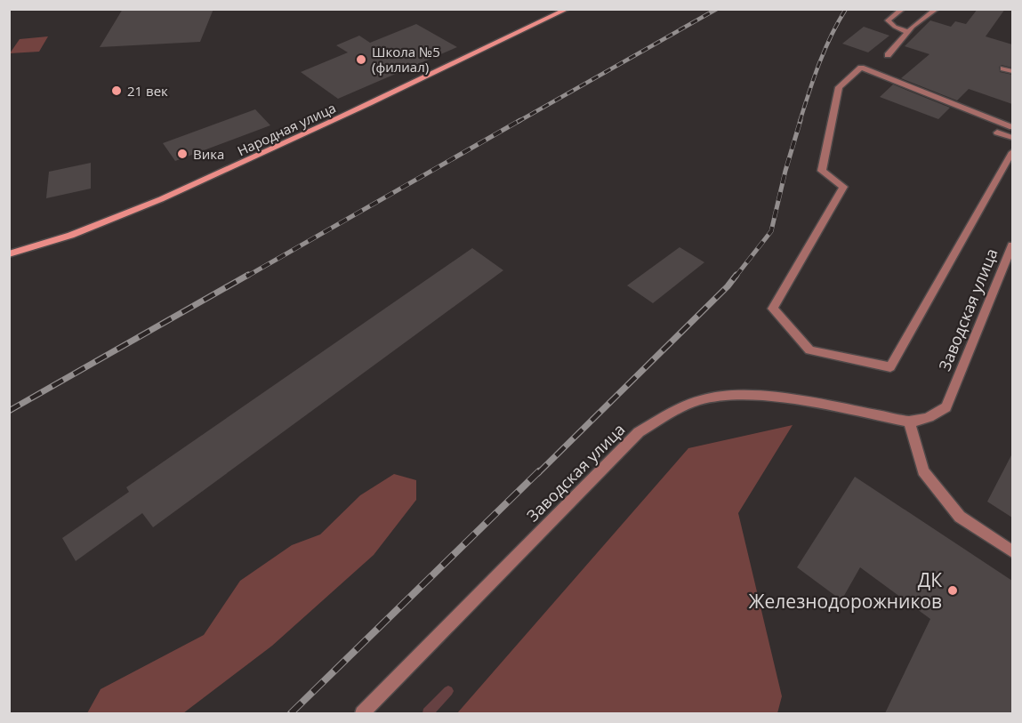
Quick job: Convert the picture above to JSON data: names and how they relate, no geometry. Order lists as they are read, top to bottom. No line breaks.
{"streets":{"street":["Народная улица","Заводская улица"]},"places":["Школа №5 (филиал)","21 век","Вика","ДК Железнодорожников"]}
